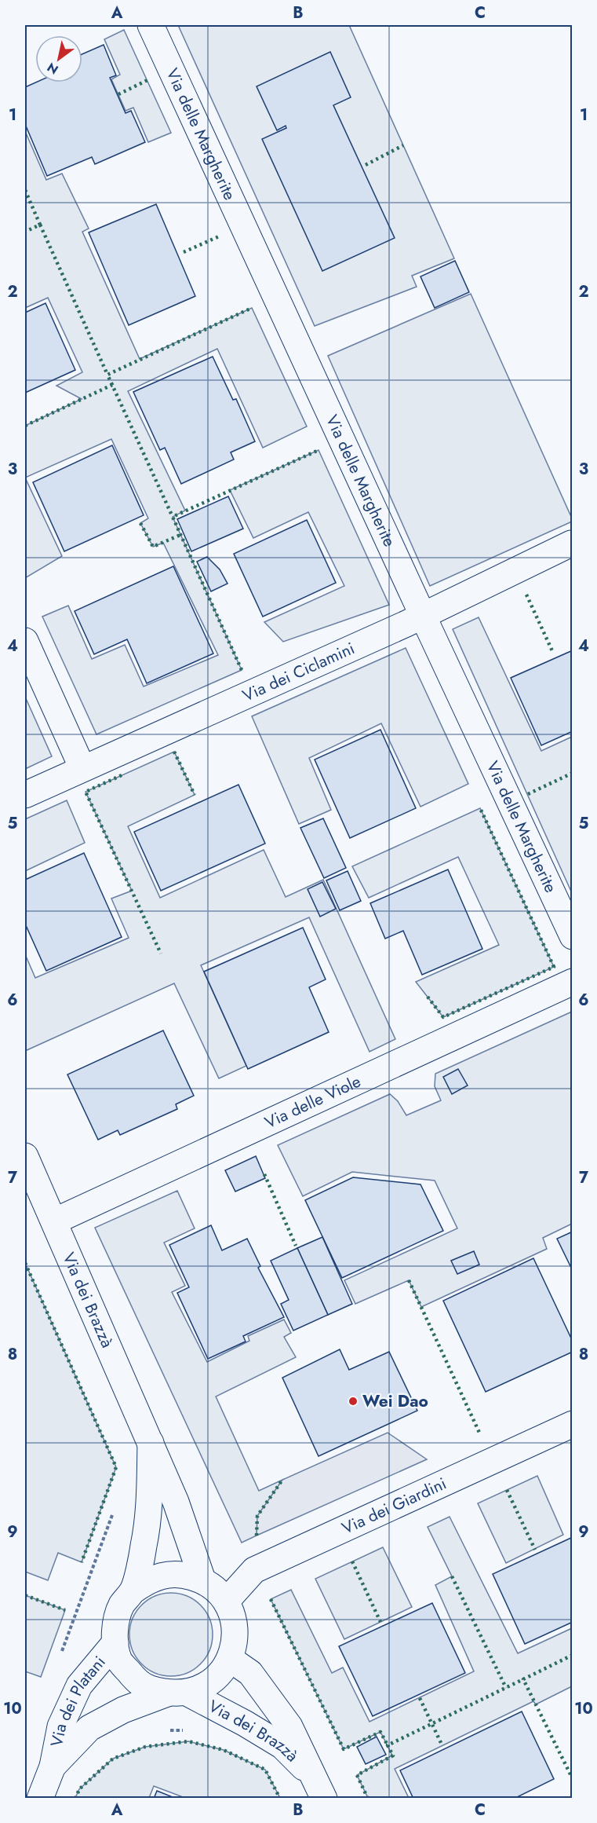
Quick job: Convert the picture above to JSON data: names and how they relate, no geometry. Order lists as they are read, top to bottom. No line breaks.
{"streets":{"street":["Via delle Margherite","Via dei Ciclamini","Via delle Viole","Via dei Brazzà","Via dei Giardini","Via dei Platani"]},"crossings":[["Via delle Margherite","Via dei Ciclamini"],["Via delle Viole","Via dei Brazzà"],["Via dei Brazzà","Via dei Giardini"],["Via dei Brazzà","Via dei Platani"],["Via dei Giardini","Via dei Platani"]],"places":["Wei Dao"],"north":"bottom left","grid":{"columns":["A","B","C"],"rows":["1","2","3","4","5","6","7","8","9","10"]}}
